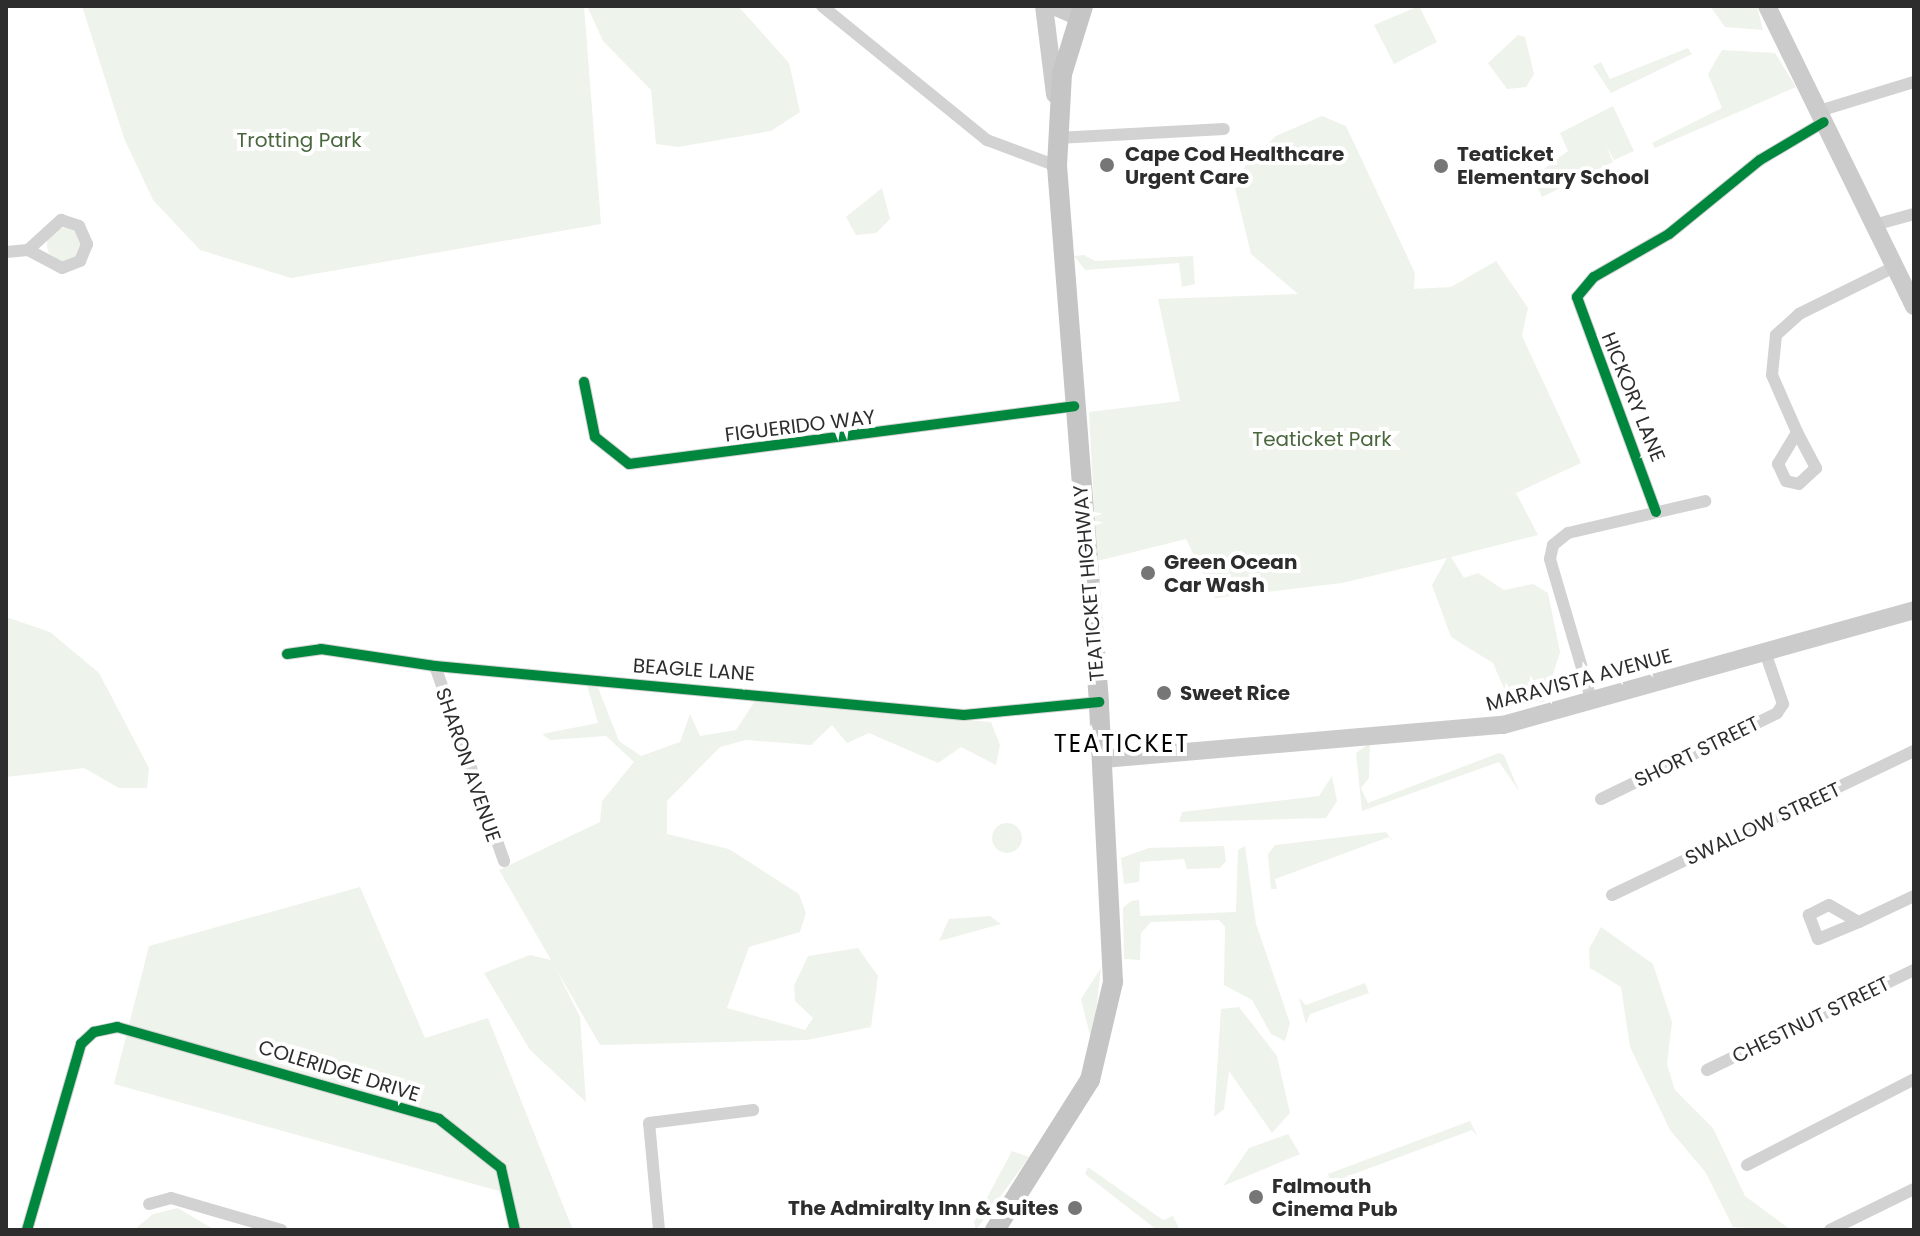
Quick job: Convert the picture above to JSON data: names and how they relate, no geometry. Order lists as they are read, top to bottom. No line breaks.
{"streets":{"main road":["TEATICKET HIGHWAY","MARAVISTA AVENUE"],"street":["HICKORY LANE","FIGUERIDO WAY","BEAGLE LANE","SHORT STREET","SHARON AVENUE","SWALLOW STREET","CHESTNUT STREET","COLERIDGE DRIVE"]},"crossings":[["FIGUERIDO WAY","TEATICKET HIGHWAY"],["TEATICKET HIGHWAY","BEAGLE LANE"],["TEATICKET HIGHWAY","MARAVISTA AVENUE"],["BEAGLE LANE","SHARON AVENUE"],["MARAVISTA AVENUE","SHORT STREET"]],"districts":["TEATICKET"],"parks":["Trotting Park","Teaticket Park"],"places":["Cape Cod Healthcare Urgent Care","Teaticket Elementary School","Green Ocean Car Wash","Sweet Rice","Falmouth Cinema Pub","The Admiralty Inn & Suites"]}
